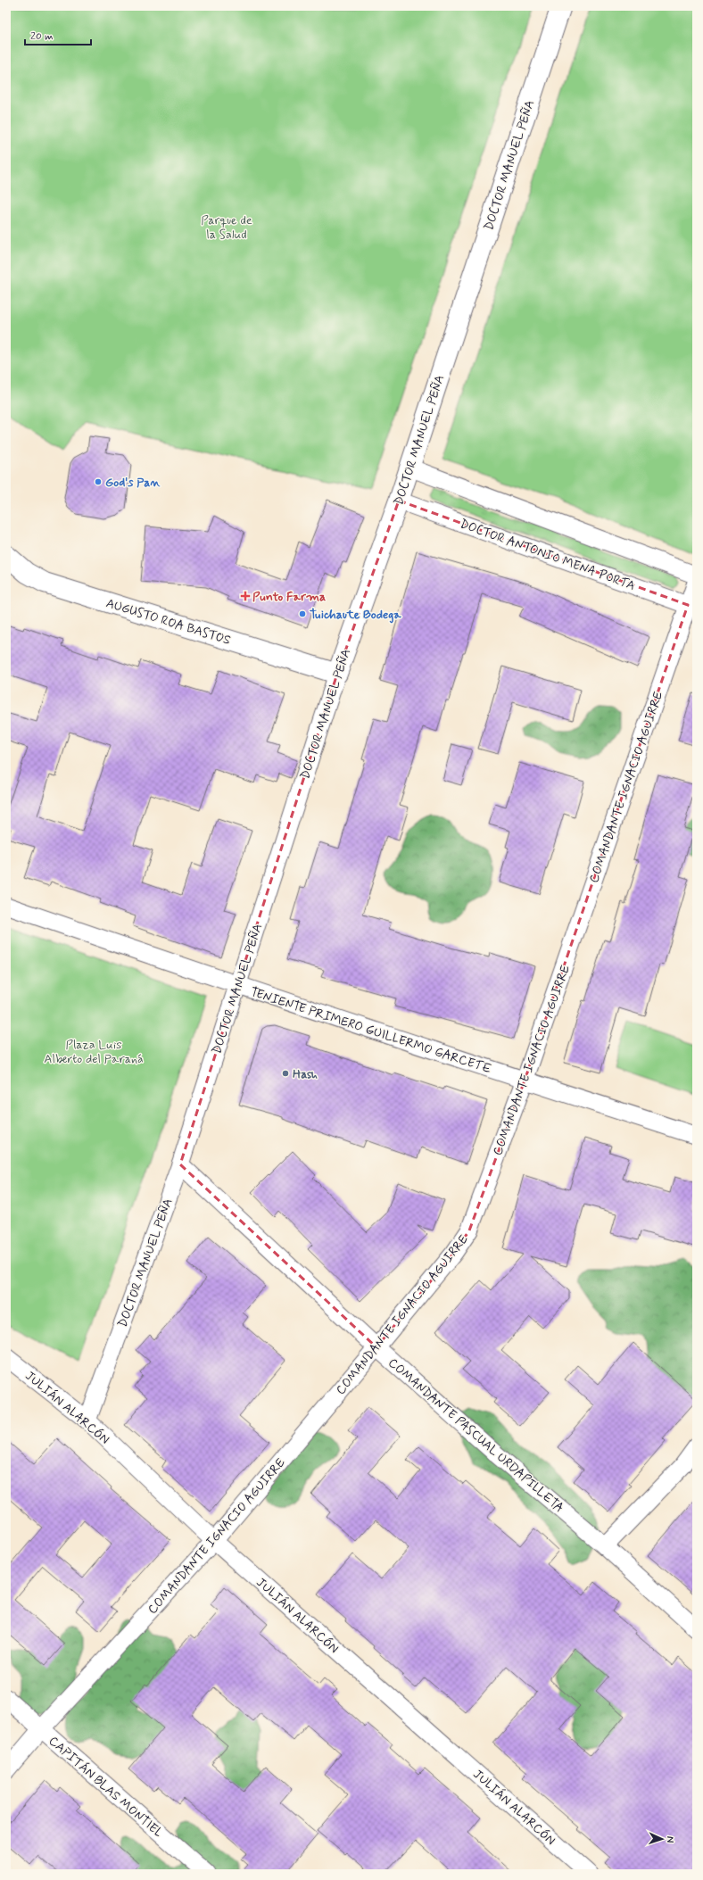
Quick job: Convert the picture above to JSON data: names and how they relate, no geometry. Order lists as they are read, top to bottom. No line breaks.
{"streets":{"street":["DOCTOR MANUEL PEÑA","DOCTOR ANTONIO MENA PORTA","AUGUSTO ROA BASTOS","COMANDANTE IGNACIO AGUIRRE","TENIENTE PRIMERO GUILLERMO GARCETE","JULIÁN ALARCÓN","COMANDANTE PASCUAL URDAPILLETA","CAPITÁN BLAS MONTIEL"]},"crossings":[["DOCTOR MANUEL PEÑA","DOCTOR ANTONIO MENA PORTA"],["DOCTOR MANUEL PEÑA","AUGUSTO ROA BASTOS"],["DOCTOR MANUEL PEÑA","TENIENTE PRIMERO GUILLERMO GARCETE"],["DOCTOR MANUEL PEÑA","JULIÁN ALARCÓN"],["DOCTOR MANUEL PEÑA","COMANDANTE PASCUAL URDAPILLETA"],["DOCTOR ANTONIO MENA PORTA","COMANDANTE IGNACIO AGUIRRE"],["COMANDANTE IGNACIO AGUIRRE","TENIENTE PRIMERO GUILLERMO GARCETE"],["COMANDANTE IGNACIO AGUIRRE","JULIÁN ALARCÓN"],["COMANDANTE IGNACIO AGUIRRE","COMANDANTE PASCUAL URDAPILLETA"],["COMANDANTE IGNACIO AGUIRRE","CAPITÁN BLAS MONTIEL"]],"parks":["Parque de la Salud","Plaza Luis Alberto del Paraná"],"places":{"other":["God's Pan","Tuichaute Bodega","Hash"],"health":["Punto Farma"]},"scale_bar":"20 m","north":"right"}
